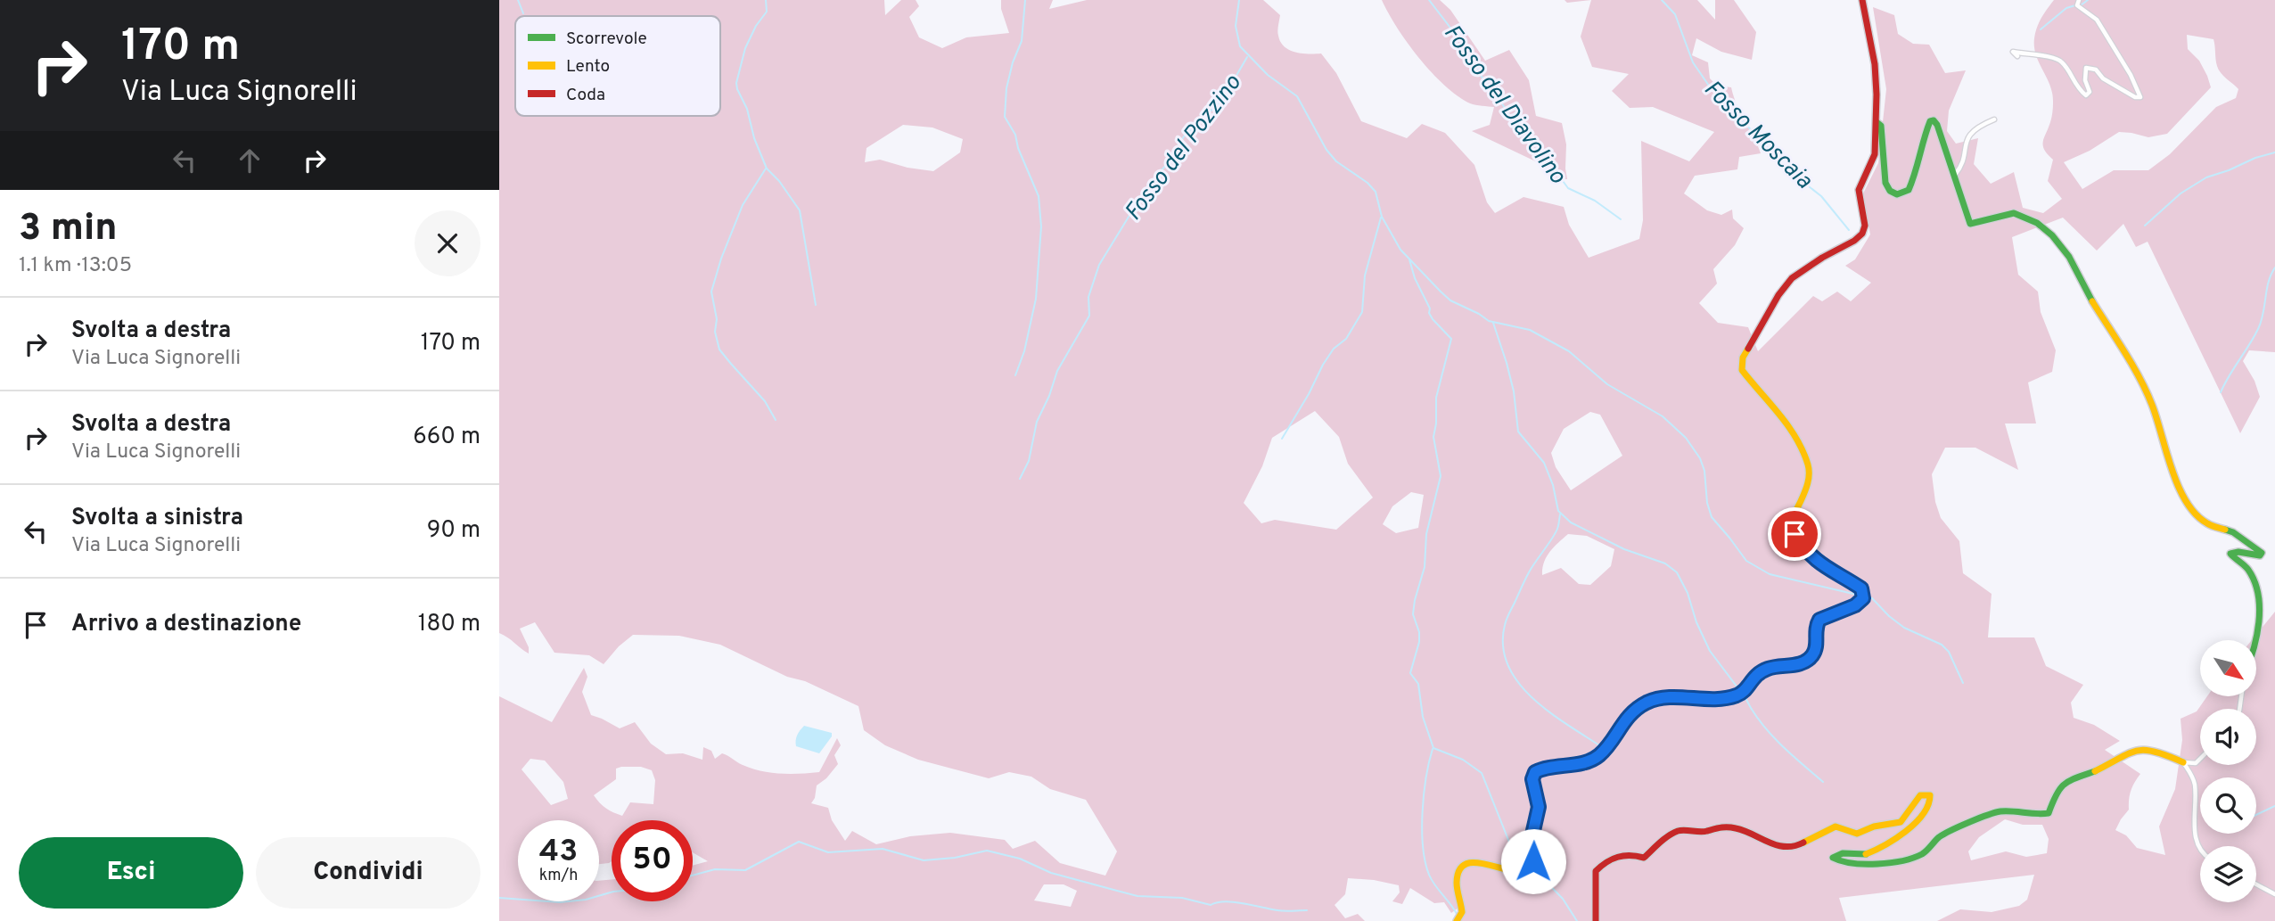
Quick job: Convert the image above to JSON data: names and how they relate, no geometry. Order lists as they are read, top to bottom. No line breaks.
{"water":["Fosso del Diavolino","Fosso Moscaia","Fosso del Pozzino"],"legend":["Scorrevole","Lento","Coda"],"north":"bottom right","page":{"turn":["170 m","Via Luca Signorelli"],"heading":["3 min","1.1 km · 13:05"],"list":[{"name":"Svolta a destra","note":"Via Luca Signorelli","value":"170 m"},{"name":"Svolta a destra","note":"Via Luca Signorelli","value":"660 m"},{"name":"Svolta a sinistra","note":"Via Luca Signorelli","value":"90 m"},{"name":"Arrivo a destinazione","value":"180 m"}],"speed":"43 km/h","limit":"50","buttons":["Esci","Condividi"]}}
